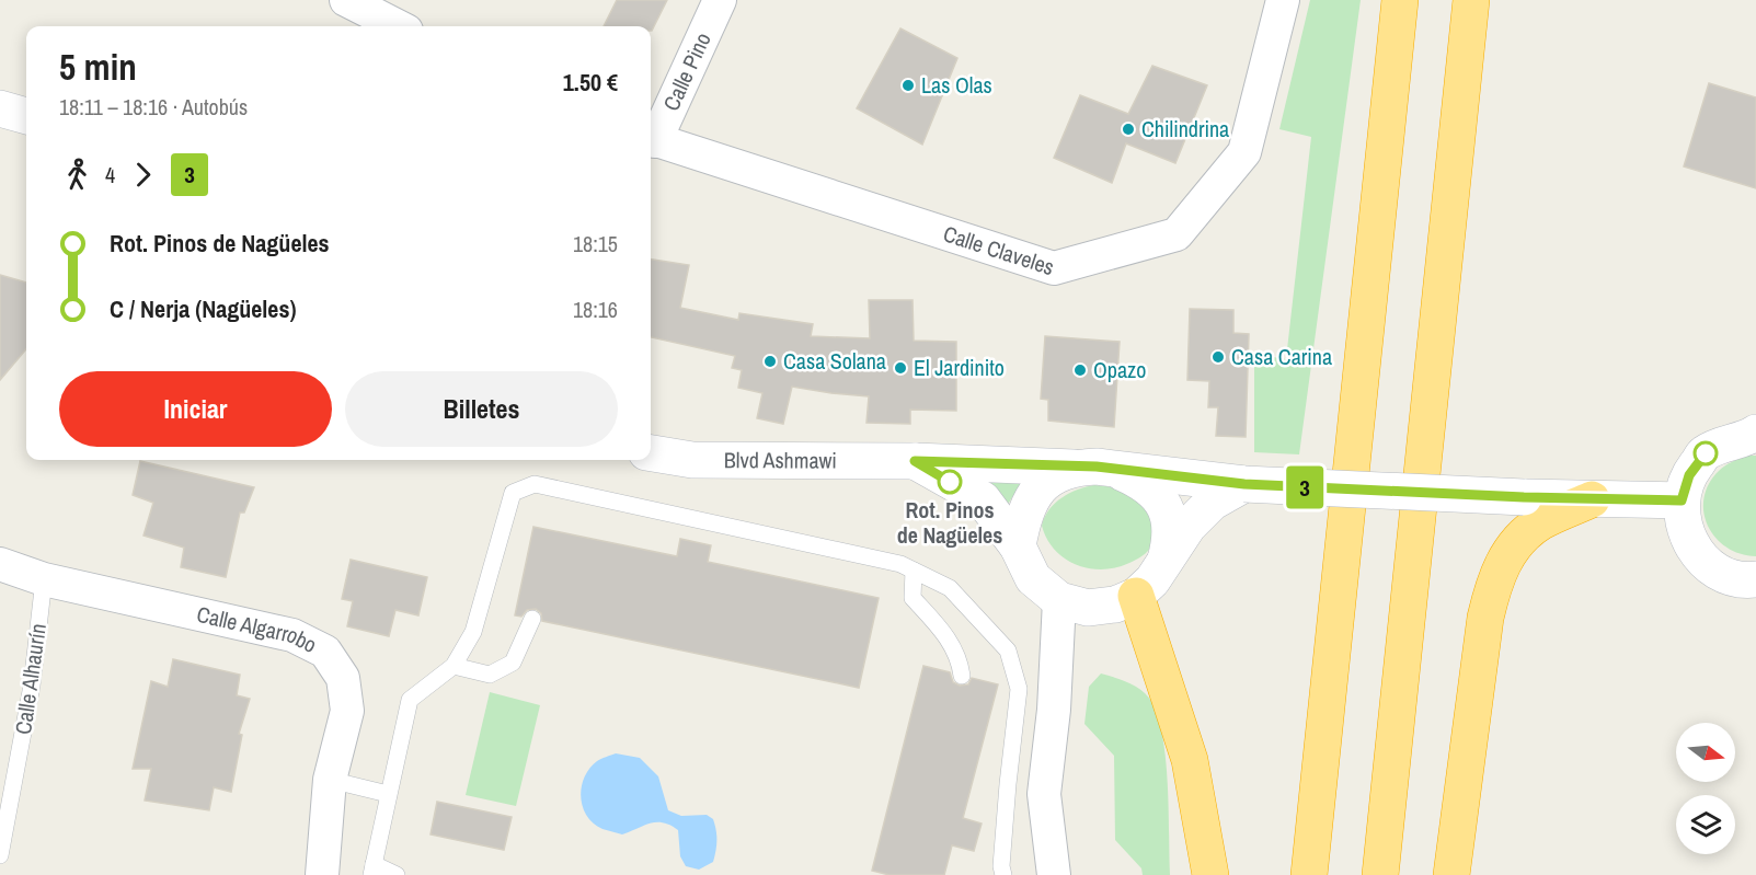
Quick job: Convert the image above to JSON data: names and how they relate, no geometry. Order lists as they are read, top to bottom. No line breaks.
{"streets":{"street":["Calle Pino","Calle Claveles","Blvd Ashmawi","Calle Algarrobo"],"lane":["Calle Alhaurín"]},"crossings":[["Calle Pino","Calle Claveles"],["Calle Algarrobo","Calle Alhaurín"]],"places":["Las Olas","Chilindrina","Casa Carina","Casa Solana","El Jardinito","Opazo","Rot. Pinos de Nagüeles"],"lines":["bus line 3"],"north":"right","page":{"on_map":"3","heading":["5 min","18:11 – 18:16 · Autobús","1.50 €"],"legs":["4","3"],"list":[{"name":"Rot. Pinos de Nagüeles","value":"18:15"},{"name":"C / Nerja (Nagüeles)","value":"18:16"}],"buttons":["Iniciar","Billetes"]}}
